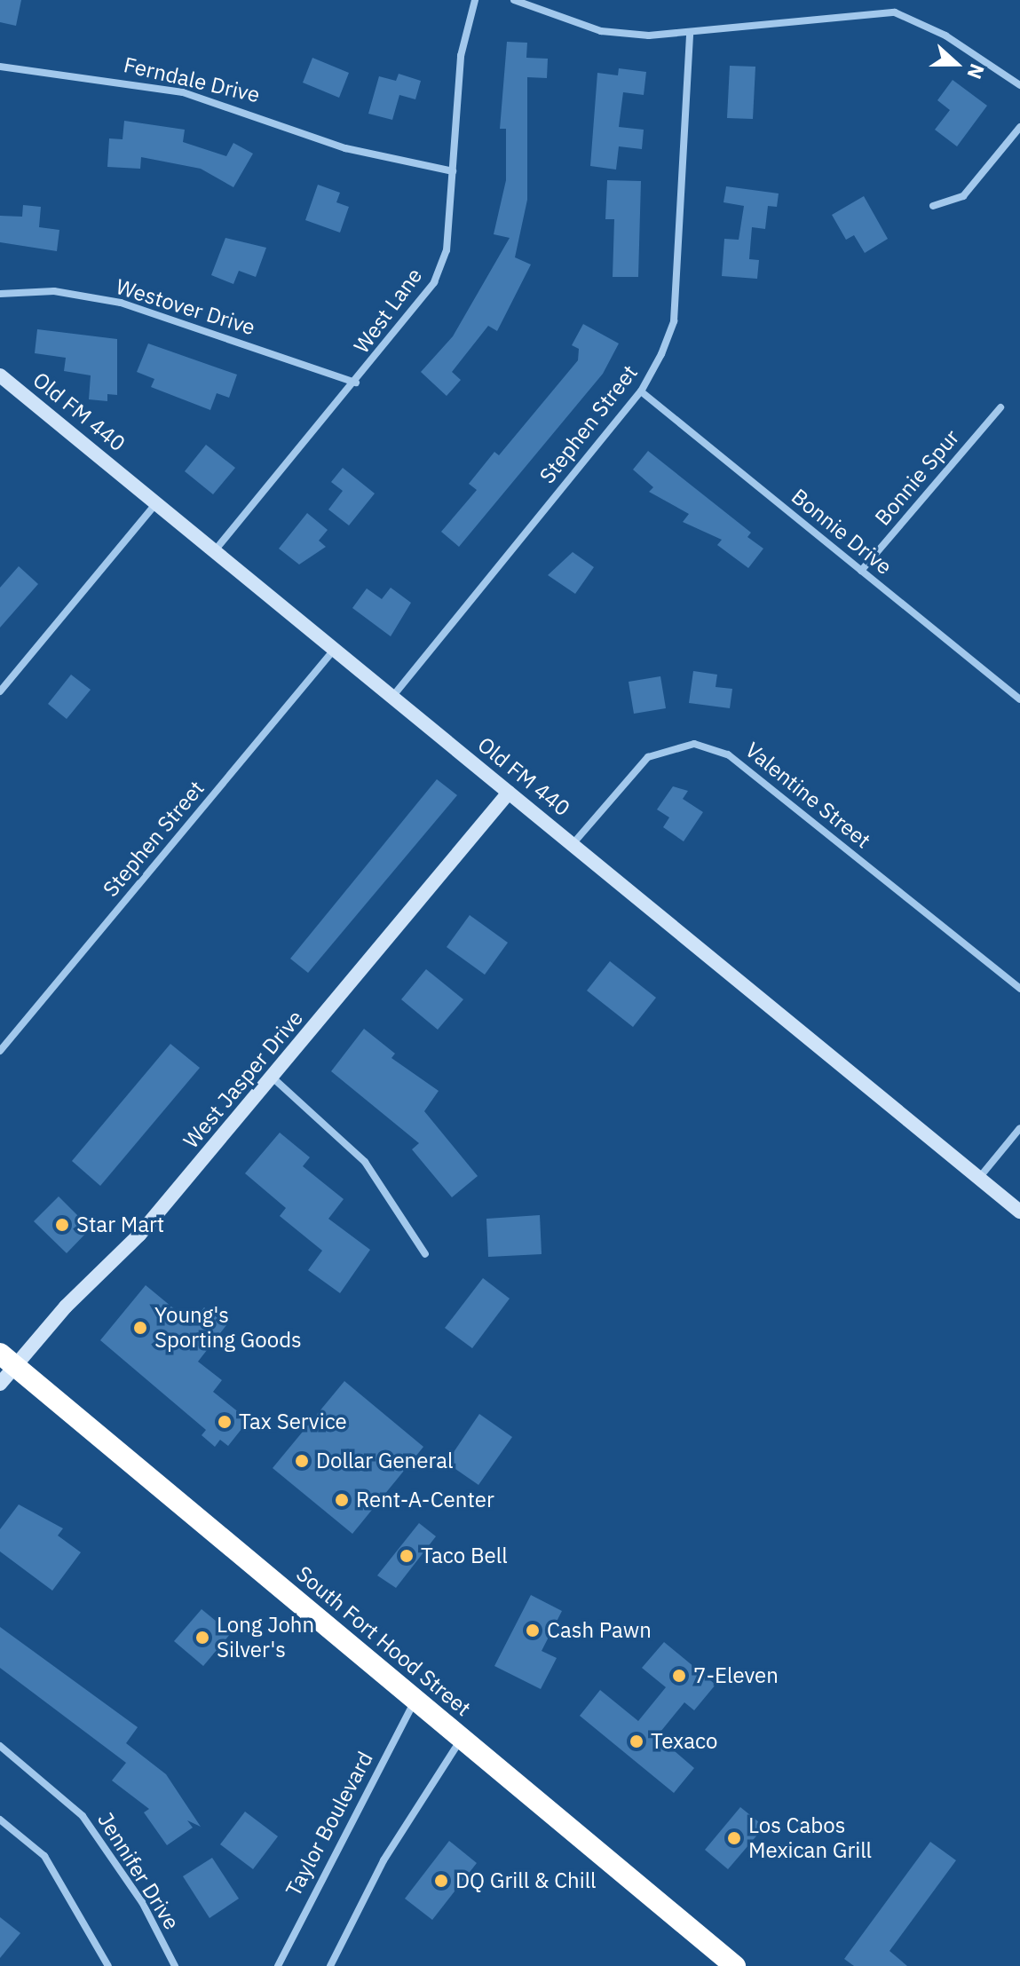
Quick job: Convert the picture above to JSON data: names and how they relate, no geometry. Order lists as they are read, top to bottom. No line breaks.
{"streets":{"highway":["South Fort Hood Street"],"street":["Ferndale Drive","Westover Drive","West Lane","Old FM 440","Stephen Street","Bonnie Spur","Bonnie Drive","Valentine Street","West Jasper Drive","Taylor Boulevard","Jennifer Drive"]},"crossings":[["Ferndale Drive","West Lane"],["Westover Drive","West Lane"],["West Lane","Old FM 440"],["Old FM 440","Stephen Street"],["Old FM 440","Valentine Street"],["Old FM 440","West Jasper Drive"],["Stephen Street","Bonnie Drive"],["Bonnie Spur","Bonnie Drive"],["West Jasper Drive","South Fort Hood Street"],["South Fort Hood Street","Taylor Boulevard"]],"places":["Star Mart","Young's Sporting Goods","Tax Service","Dollar General","Rent-A-Center","Taco Bell","Cash Pawn","Long John Silver's","7-Eleven","Texaco","Los Cabos Mexican Grill","DQ Grill & Chill"],"north":"right"}
